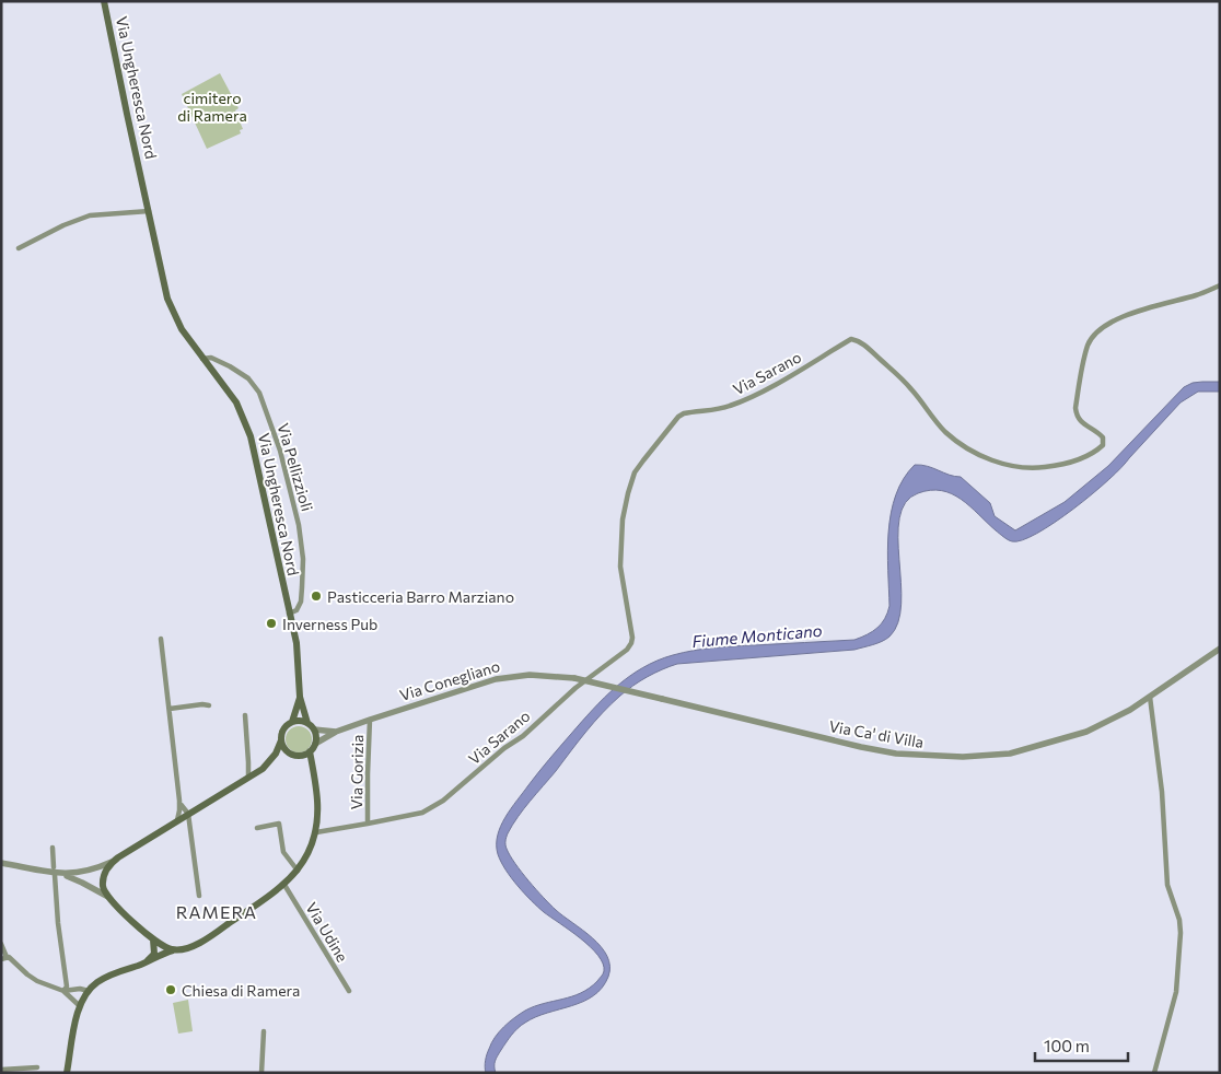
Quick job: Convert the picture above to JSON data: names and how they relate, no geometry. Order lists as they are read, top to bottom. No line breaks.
{"streets":{"main road":["Via Ungheresca Nord","Via Conegliano"],"street":["Via Sarano","Via Pellizzioli","Via Ca' di Villa","Via Gorizia","Via Udine"]},"crossings":[["Via Ungheresca Nord","Via Pellizzioli"],["Via Ungheresca Nord","Via Conegliano"],["Via Sarano","Via Gorizia"],["Via Conegliano","Via Ca' di Villa"],["Via Conegliano","Via Gorizia"]],"districts":["RAMERA"],"water":["Fiume Monticano"],"parks":["cimitero di Ramera"],"places":["Pasticceria Barro Marziano","Inverness Pub","Chiesa di Ramera"],"scale_bar":"100 m"}
